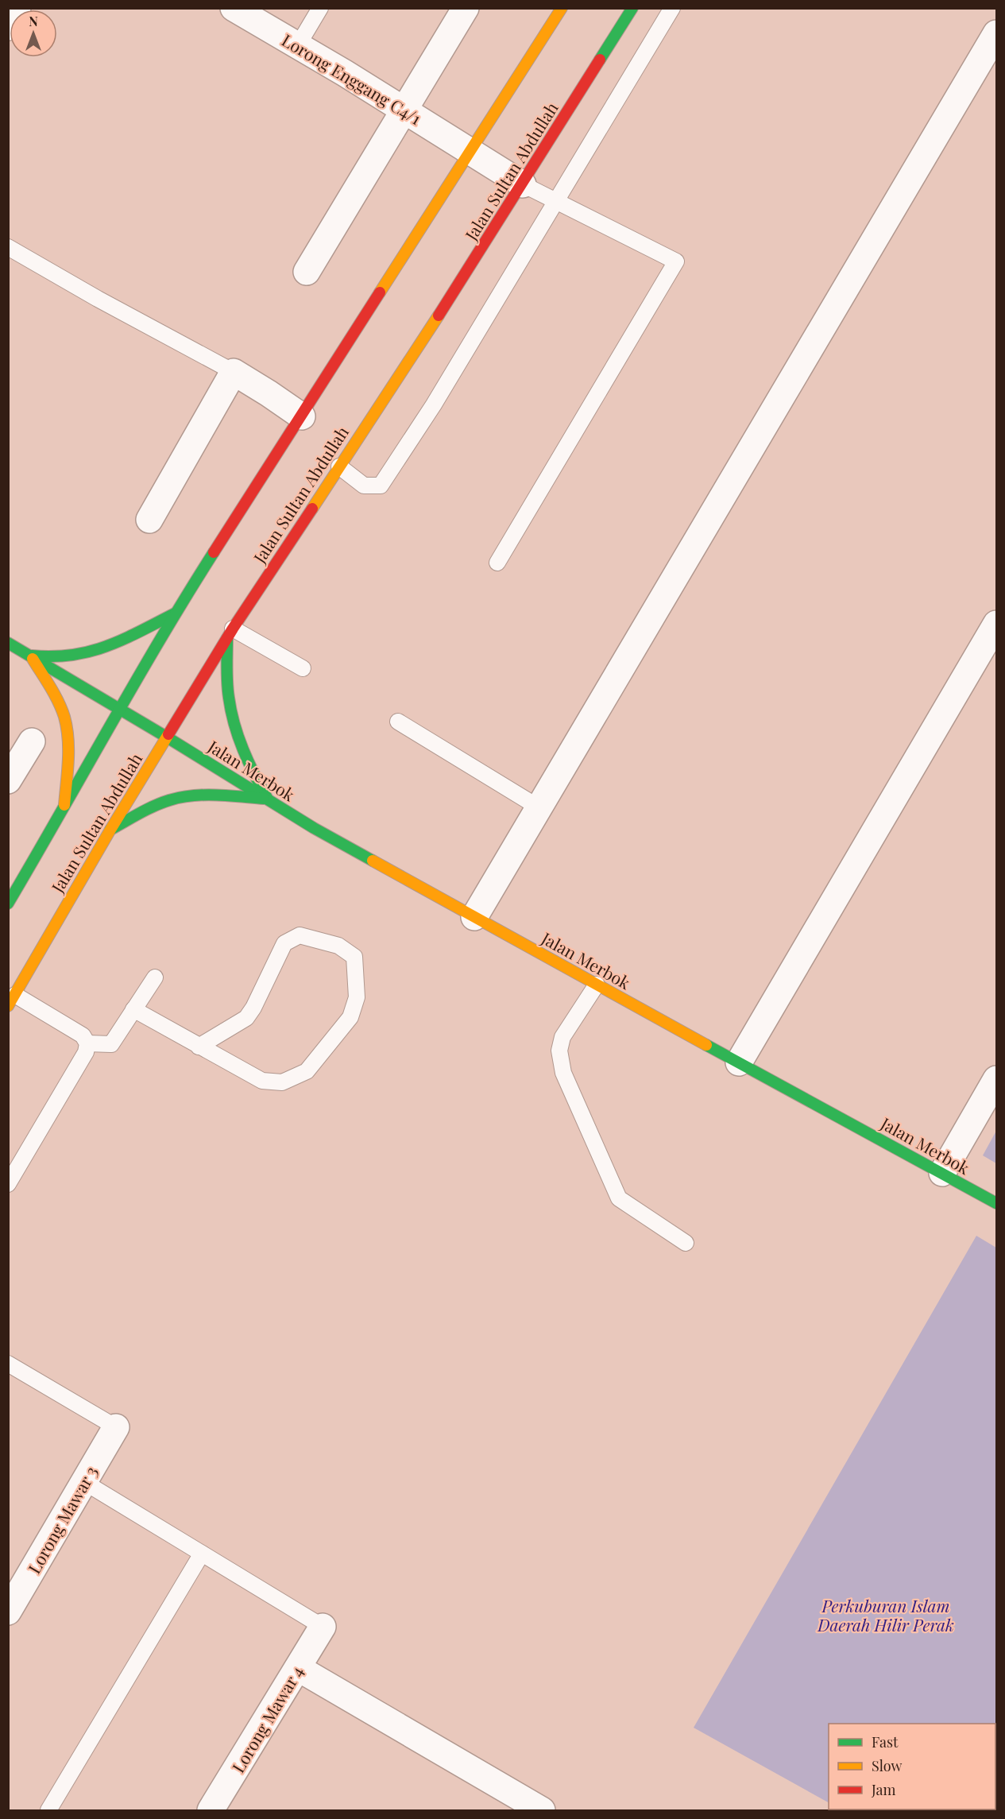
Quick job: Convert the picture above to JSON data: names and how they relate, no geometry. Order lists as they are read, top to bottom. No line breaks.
{"streets":{"main road":["Jalan Sultan Abdullah","Jalan Merbok"],"street":["Lorong Enggang C4/1","Lorong Mawar 3","Lorong Mawar 4"]},"crossings":[["Lorong Enggang C4/1","Jalan Sultan Abdullah"],["Jalan Sultan Abdullah","Jalan Merbok"]],"parks":["Perkuburan Islam Daerah Hilir Perak"],"legend":["Fast","Slow","Jam"],"north":"top"}
